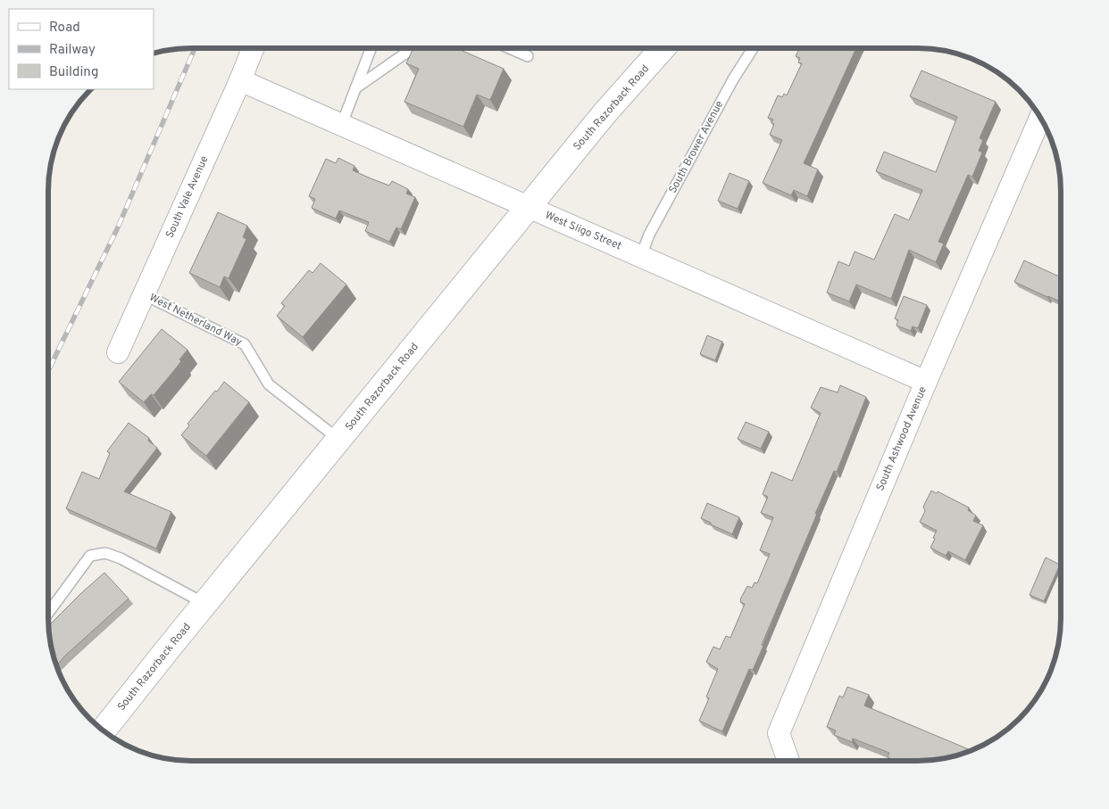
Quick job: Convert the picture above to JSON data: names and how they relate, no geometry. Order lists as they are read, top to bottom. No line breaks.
{"streets":{"main road":["South Razorback Road"],"street":["South Vale Avenue","West Sligo Street","South Ashwood Avenue"],"lane":["South Brower Avenue","West Netherland Way"]},"crossings":[["South Razorback Road","West Sligo Street"],["South Razorback Road","West Netherland Way"],["South Brower Avenue","West Sligo Street"],["South Vale Avenue","West Sligo Street"],["South Vale Avenue","West Netherland Way"],["West Sligo Street","South Ashwood Avenue"]],"legend":["Road","Railway","Building"]}
